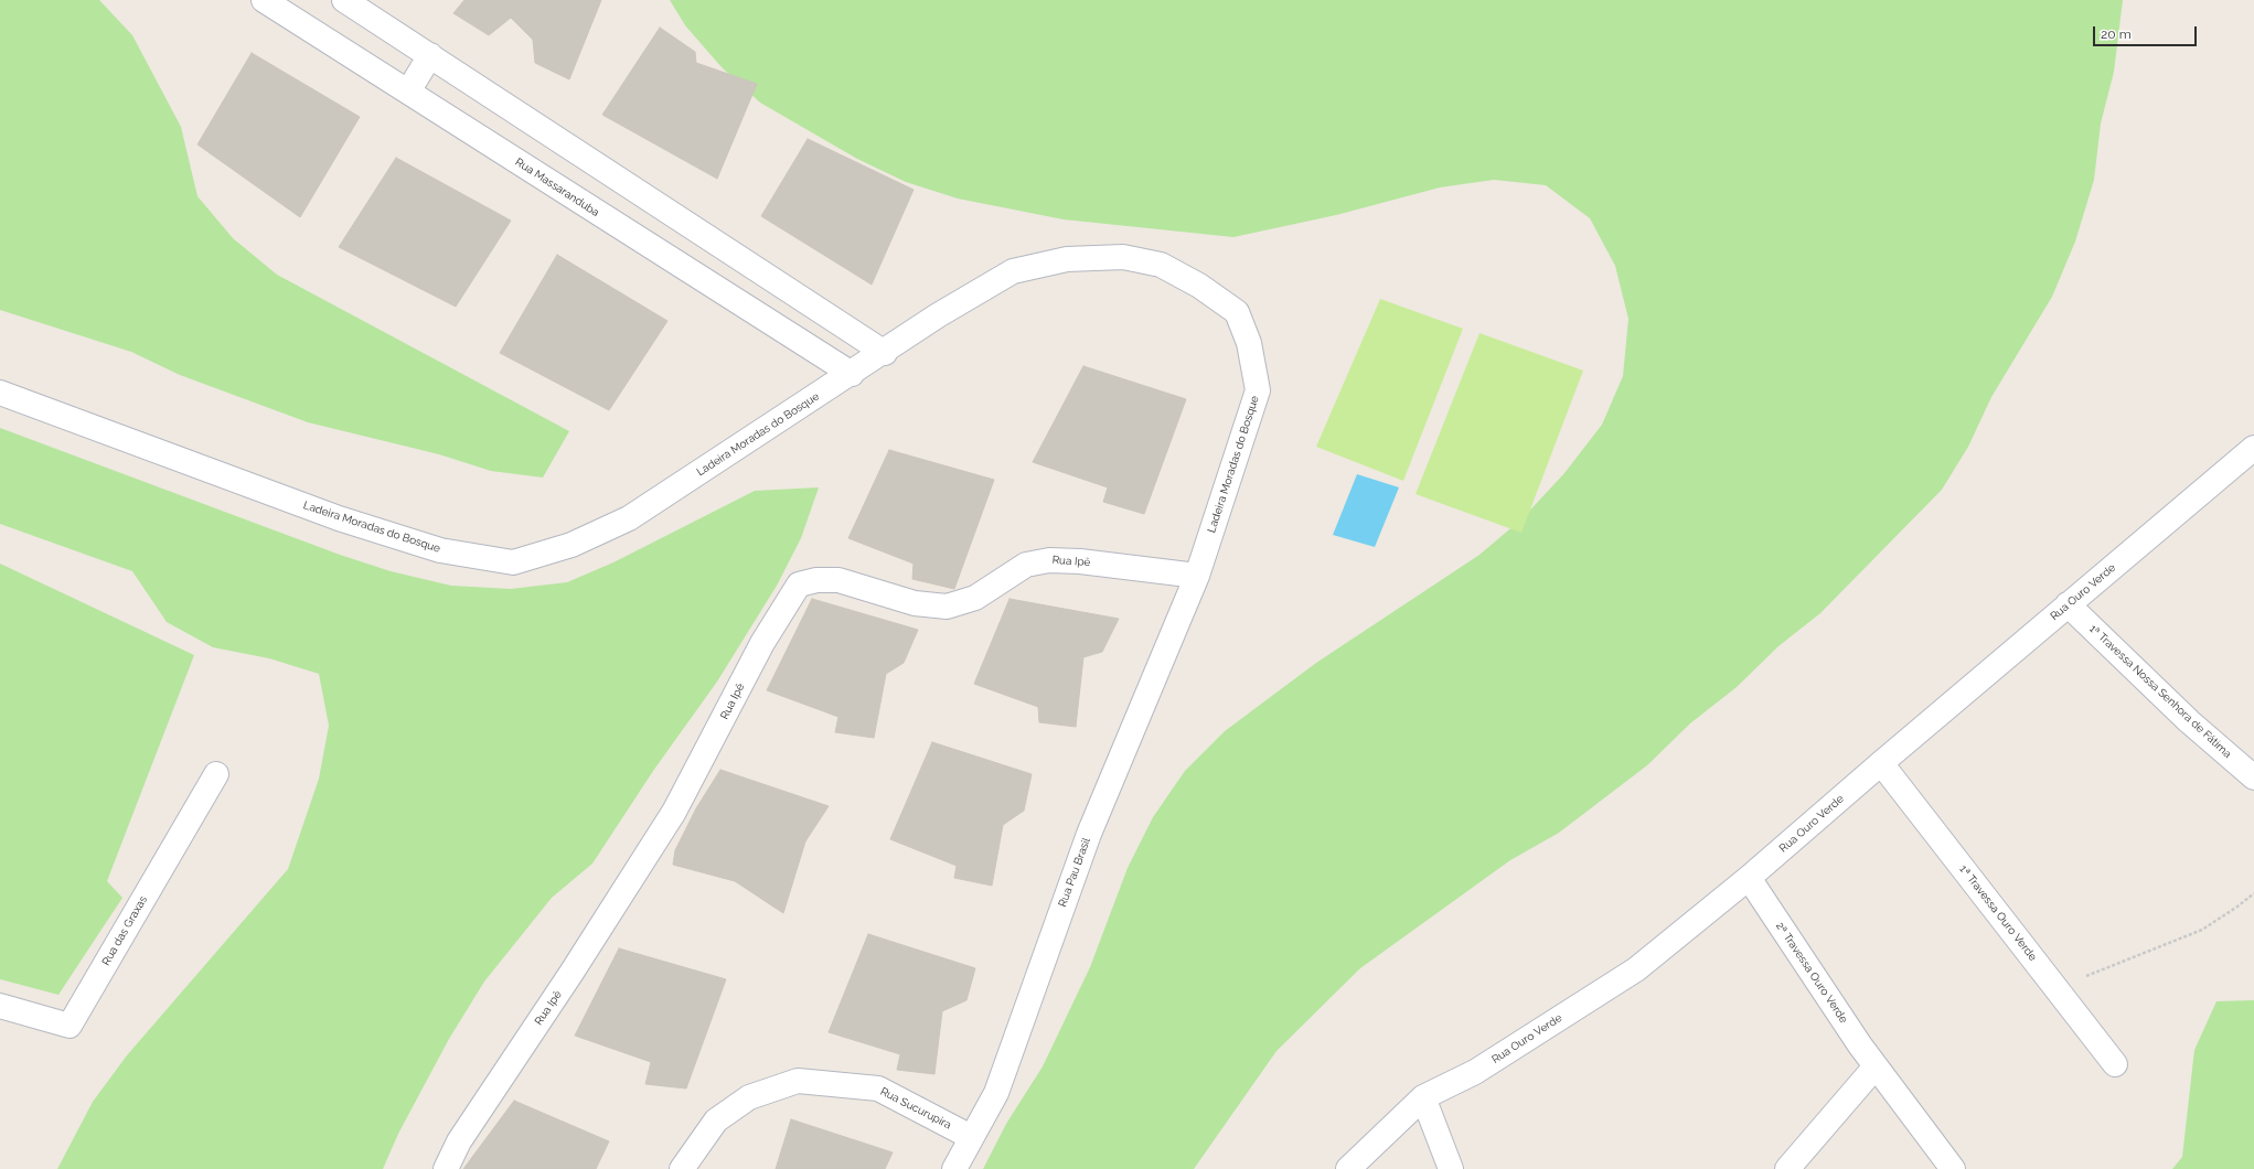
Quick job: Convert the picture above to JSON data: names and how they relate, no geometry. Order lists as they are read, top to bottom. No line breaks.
{"streets":{"street":["Rua Massaranduba","Ladeira Moradas do Bosque","Rua Ipê","Rua Ouro Verde","1ª Travessa Nossa Senhora de Fátima","Rua Pau Brasil","1ª Travessa Ouro Verde","Rua das Graxas","2ª Travessa Ouro Verde","Rua Sucurupira"]},"crossings":[["Rua Massaranduba","Ladeira Moradas do Bosque"],["Ladeira Moradas do Bosque","Rua Ipê"],["Ladeira Moradas do Bosque","Rua Pau Brasil"],["Rua Ipê","Rua Pau Brasil"],["Rua Ouro Verde","1ª Travessa Nossa Senhora de Fátima"],["Rua Ouro Verde","1ª Travessa Ouro Verde"],["Rua Ouro Verde","2ª Travessa Ouro Verde"],["Rua Pau Brasil","Rua Sucurupira"]],"scale_bar":"20 m"}
